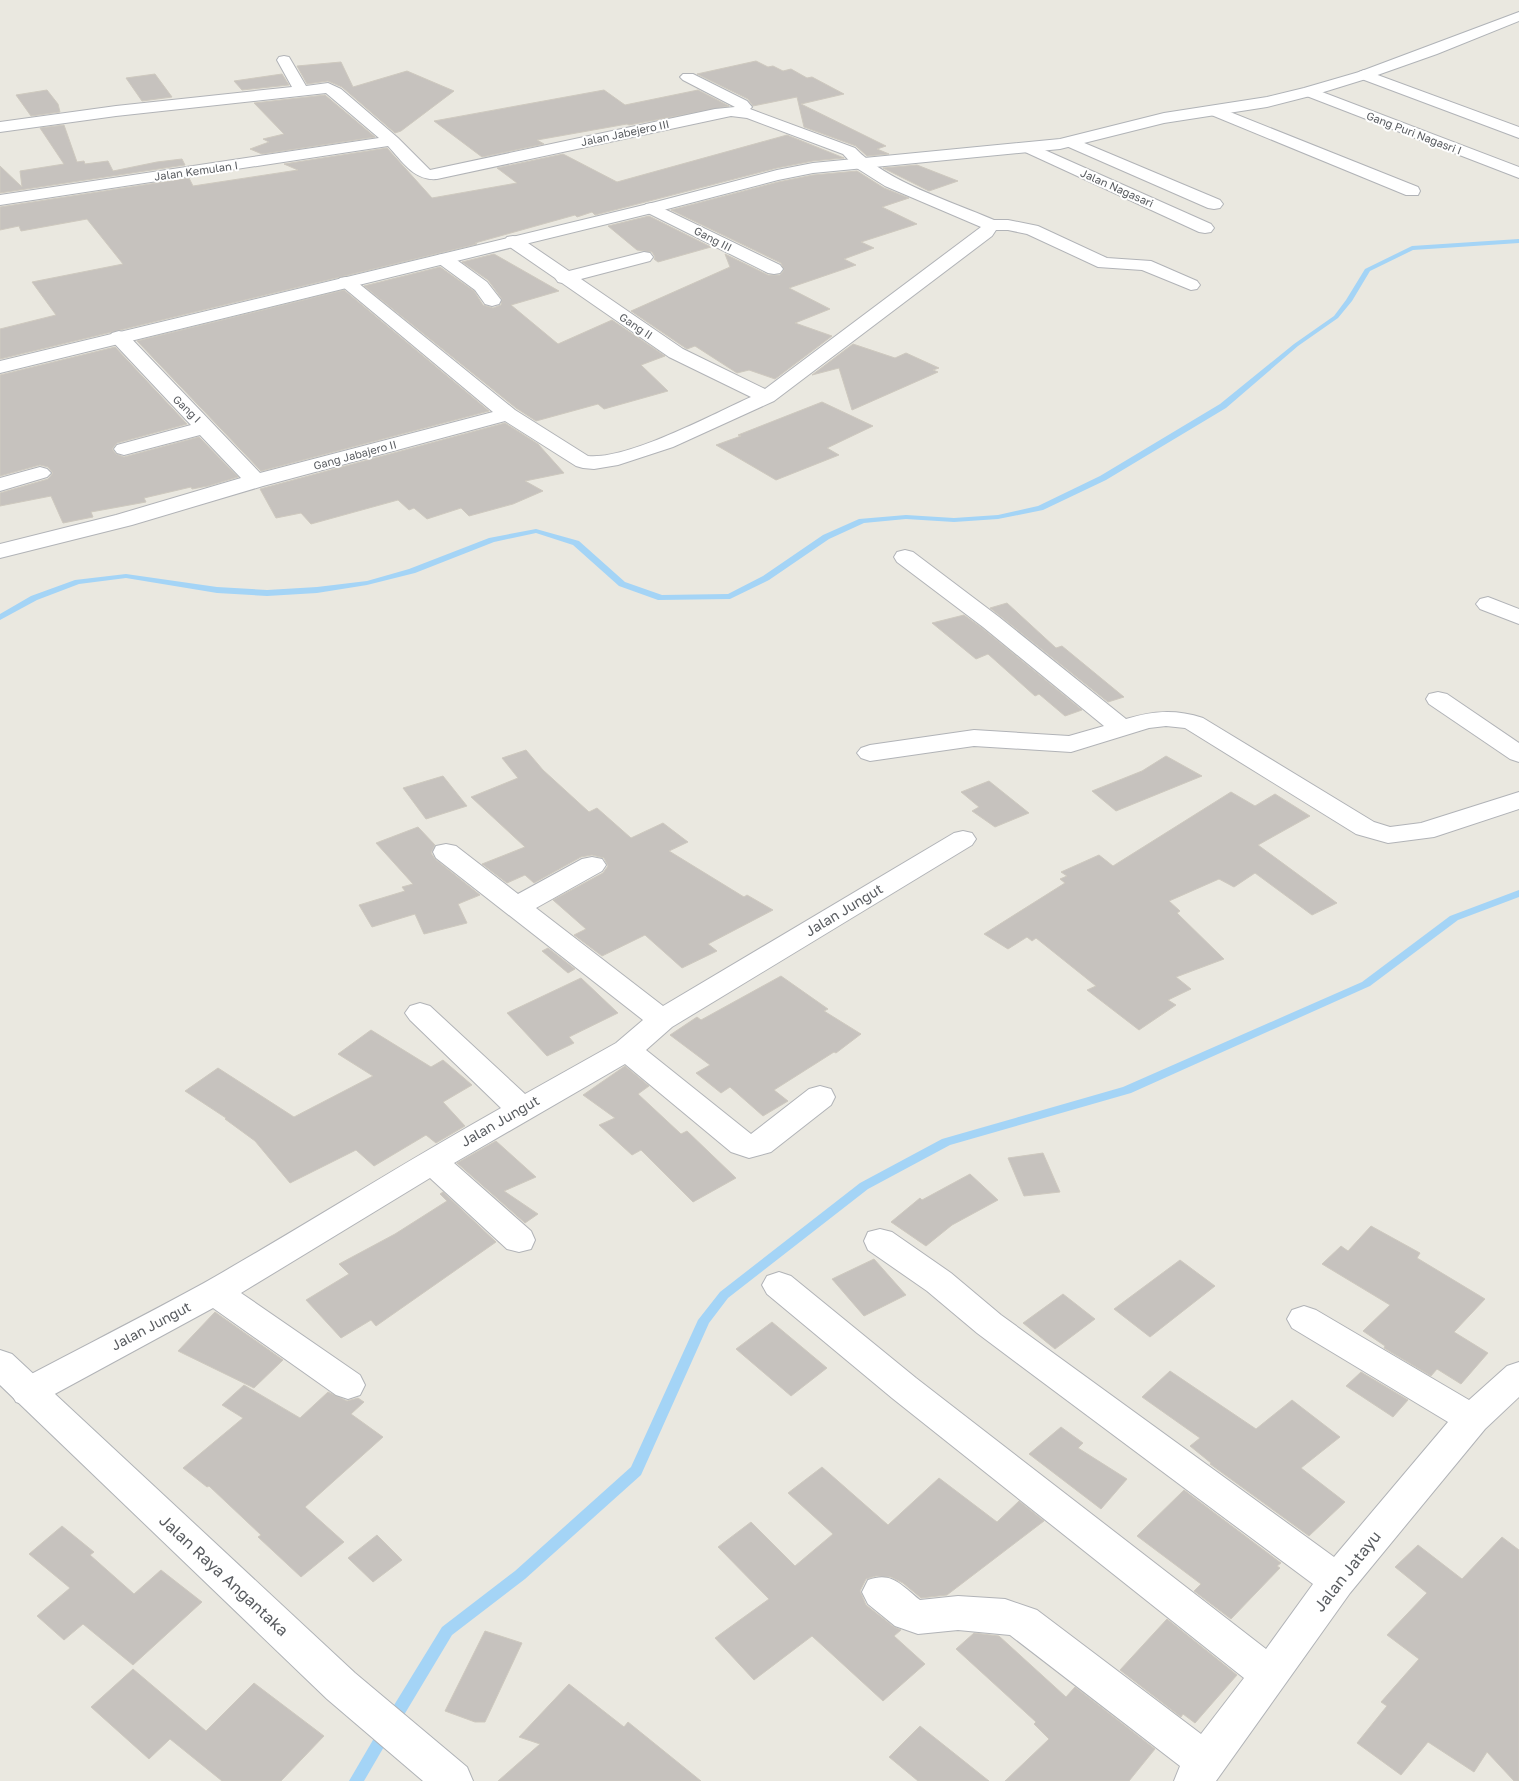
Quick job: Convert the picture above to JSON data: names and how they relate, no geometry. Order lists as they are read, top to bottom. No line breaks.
{"streets":{"street":["Jalan Jabejero III","Gang Puri Nagasri I","Jalan Kemulan I","Jalan Nagasari","Gang III","Gang II","Gang I","Gang Jabajero II","Jalan Jungut","Jalan Jatayu","Jalan Raya Angantaka"]},"crossings":[["Jalan Jabejero III","Jalan Kemulan I"],["Gang I","Gang Jabajero II"],["Jalan Jungut","Jalan Raya Angantaka"]]}
